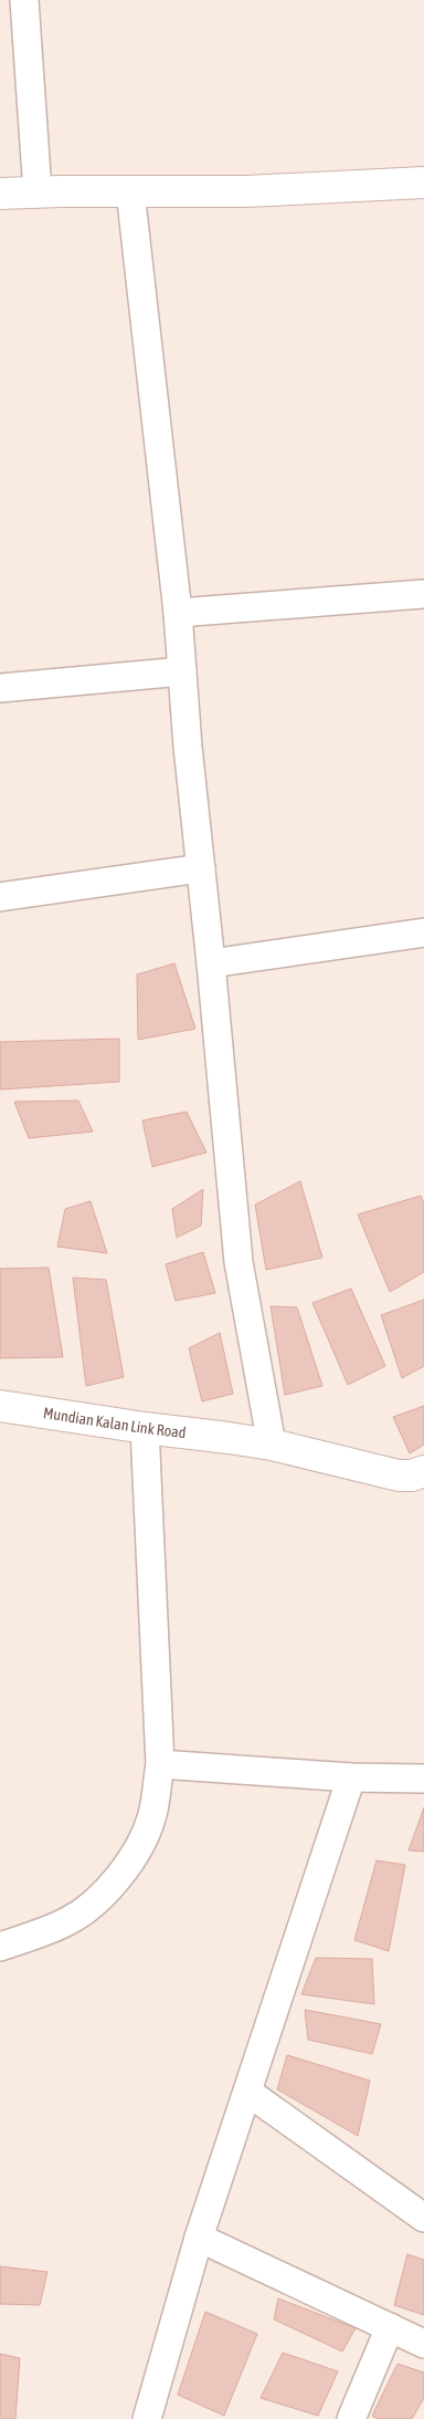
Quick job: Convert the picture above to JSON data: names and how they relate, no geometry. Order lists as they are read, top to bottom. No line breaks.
{"streets":{"street":["Mundian Kalan Link Road"]}}
